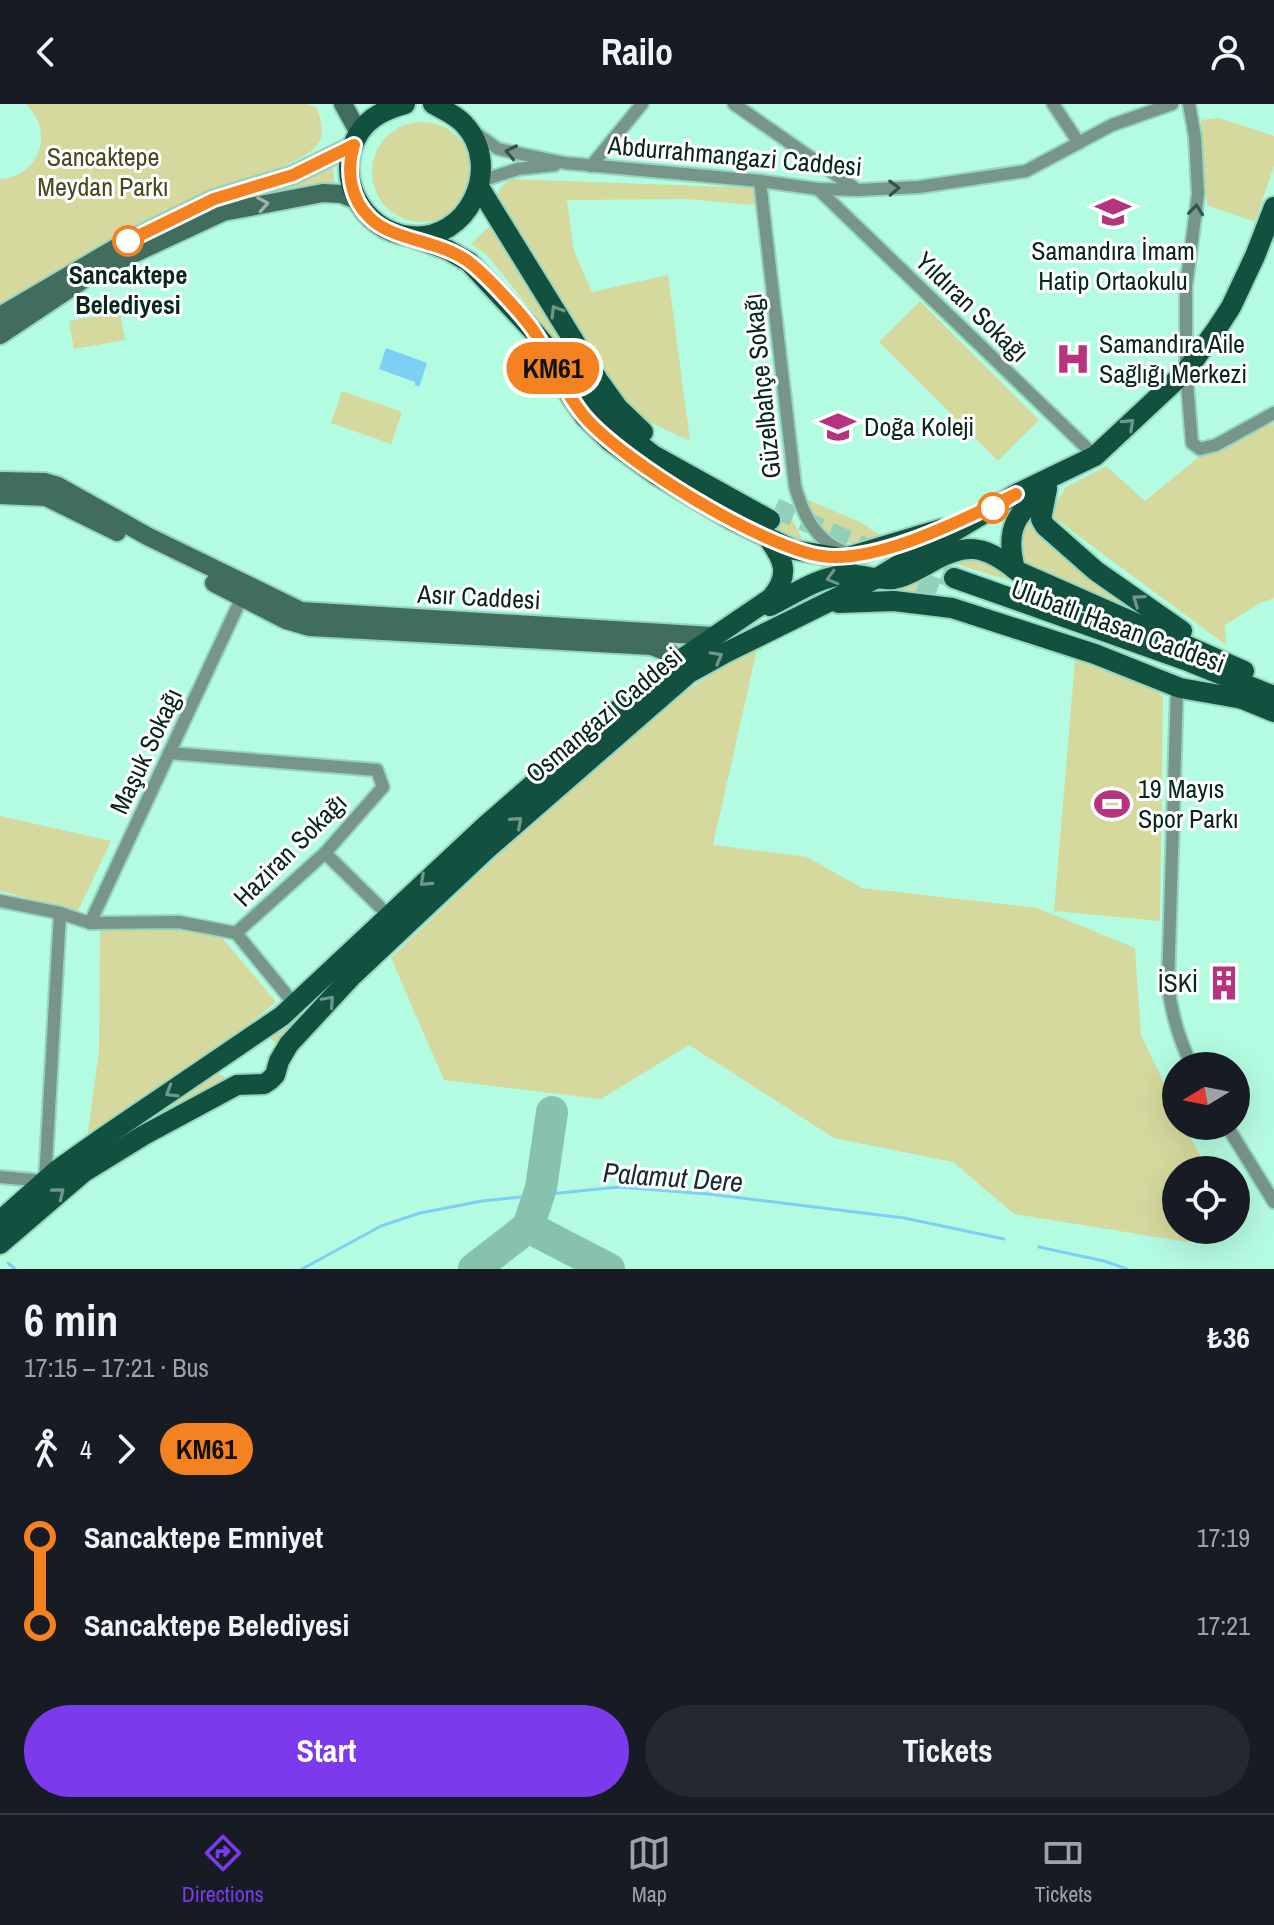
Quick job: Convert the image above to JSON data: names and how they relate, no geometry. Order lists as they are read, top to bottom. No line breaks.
{"streets":{"main road":["Ulubatlı Hasan Caddesi","Osmangazi Caddesi"],"street":["Abdurrahmangazi Caddesi","Yıldıran Sokağı","Güzelbahçe Sokağı","Asır Caddesi","Maşuk Sokağı","Haziran Sokağı"]},"crossings":[["Abdurrahmangazi Caddesi","Yıldıran Sokağı"],["Abdurrahmangazi Caddesi","Güzelbahçe Sokağı"],["Yıldıran Sokağı","Osmangazi Caddesi"],["Asır Caddesi","Osmangazi Caddesi"],["Asır Caddesi","Maşuk Sokağı"],["Maşuk Sokağı","Haziran Sokağı"]],"water":["Palamut Dere"],"parks":["Sancaktepe Meydan Parkı"],"places":{"school or university":["Samandıra İmam Hatip Ortaokulu","Doğa Koleji"],"other":["Sancaktepe Belediyesi"],"hospital":["Samandıra Aile Sağlığı Merkezi"],"sports":["19 Mayıs Spor Parkı"],"building":["İSKİ"]},"lines":["bus line KM61"],"north":"left","page":{"header":"Railo","on_map":"KM61","heading":["6 min","17:15 – 17:21 · Bus","₺36"],"legs":["4","KM61"],"list":[{"name":"Sancaktepe Emniyet","value":"17:19"},{"name":"Sancaktepe Belediyesi","value":"17:21"}],"buttons":["Start","Tickets"],"tabs":["Directions","Map","Tickets"]}}
